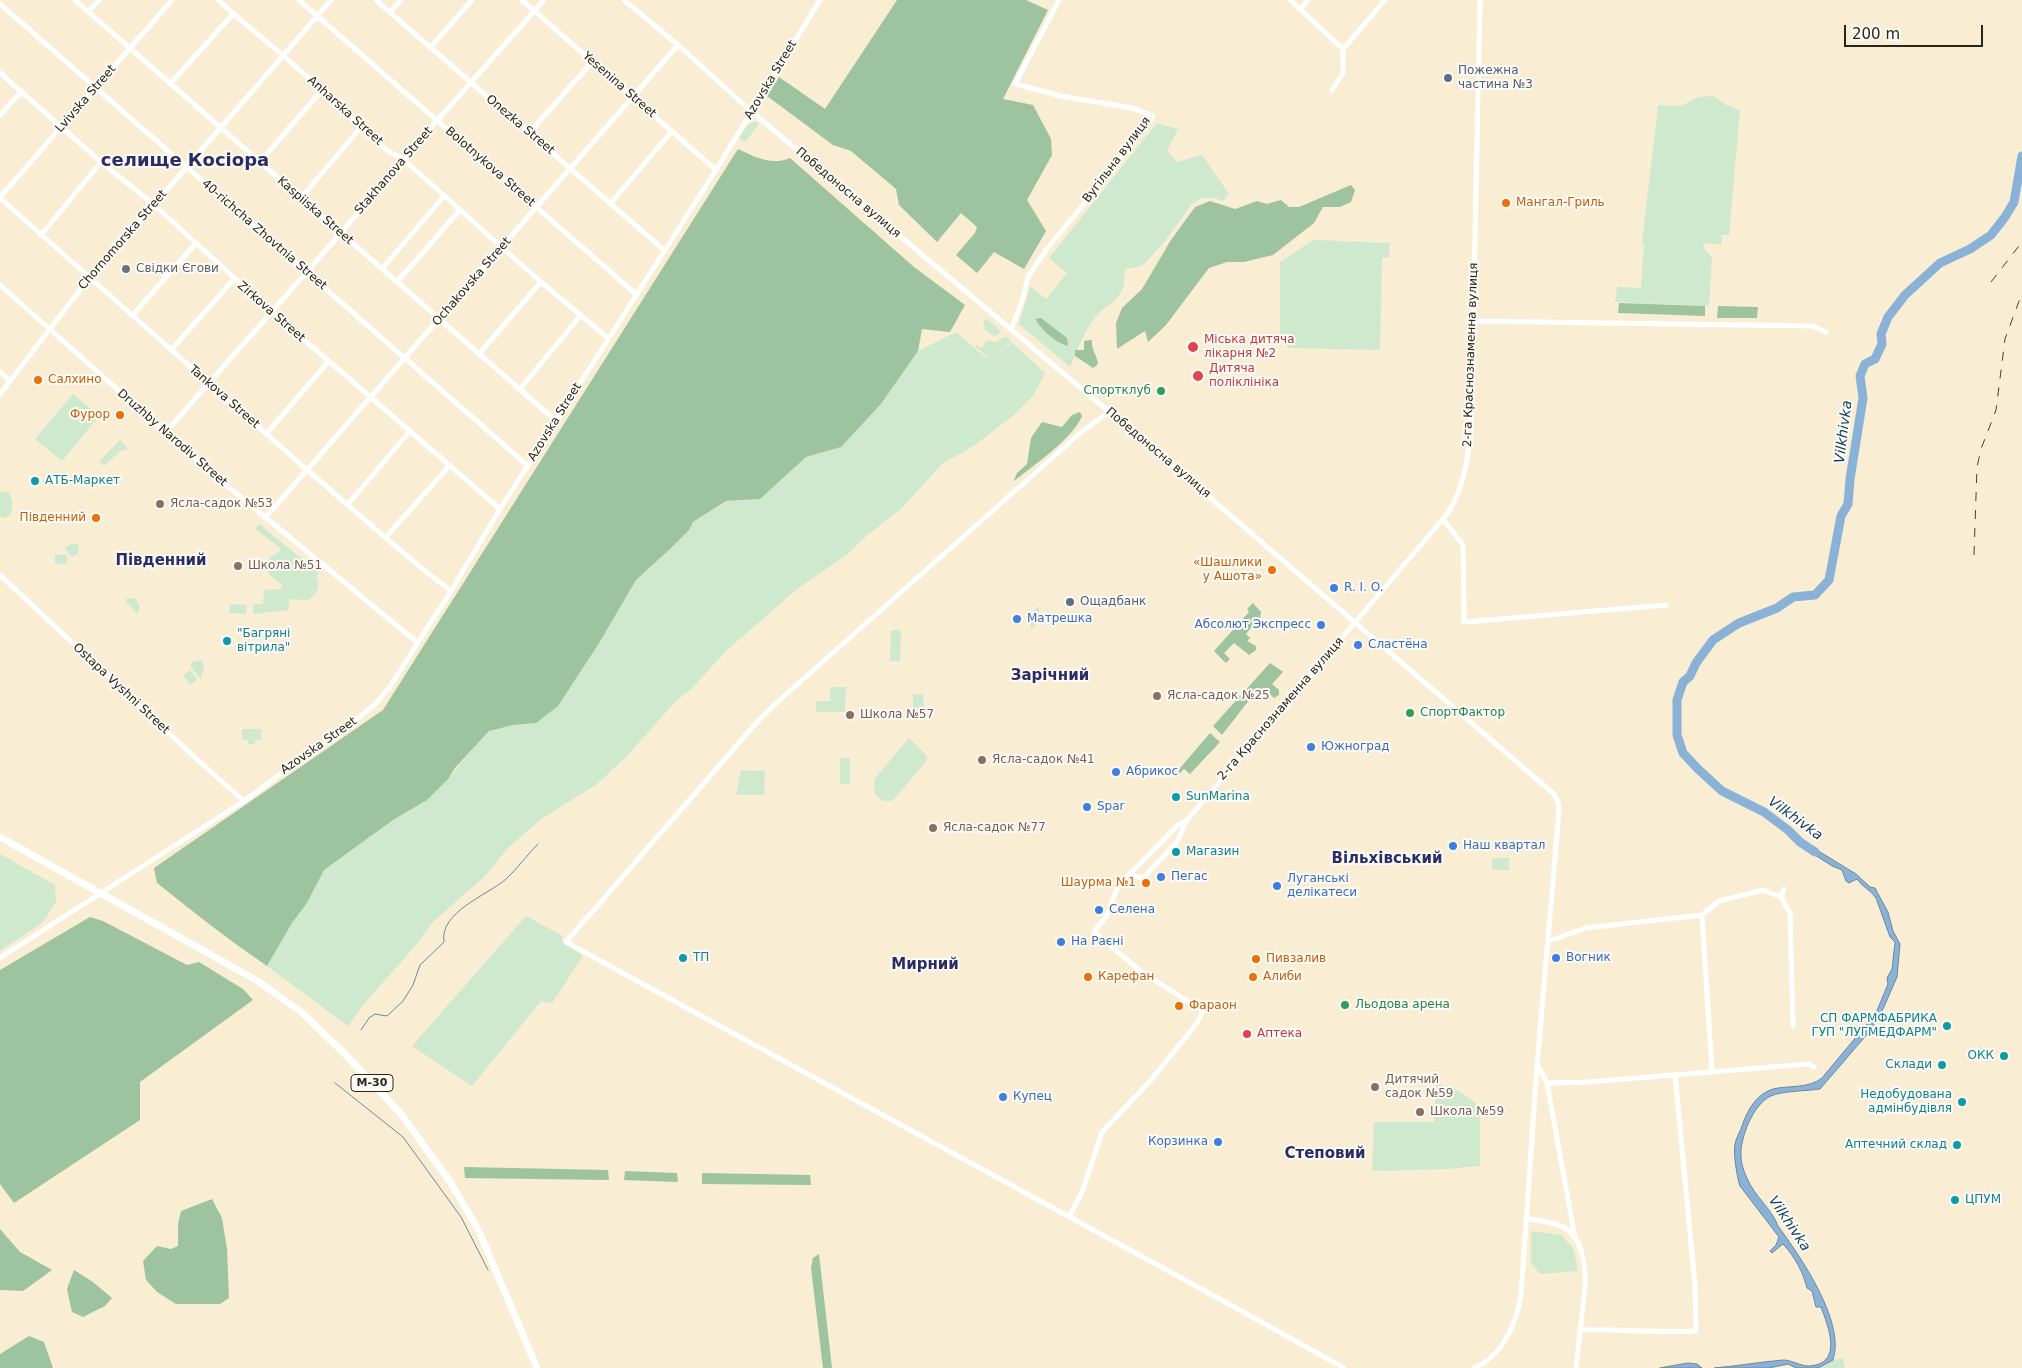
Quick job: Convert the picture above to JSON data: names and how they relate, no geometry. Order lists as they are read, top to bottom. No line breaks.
{"streets":{"highway":["М-30"],"street":["Azovska Street","Yesenina Street","Lvivska Street","Anharska Street","Onezka Street","Вугільна вулиця","Bolotnykova Street","Stakhanova Street","Победоносна вулиця","Kaspiiska Street","40-richcha Zhovtnia Street","Chornomorska Street","Ochakovska Street","Zirkova Street","2-га Краснознаменна вулиця","Tankova Street","Druzhby Narodiv Street","Ostapa Vyshni Street"]},"crossings":[["Azovska Street","Yesenina Street"],["Azovska Street","Anharska Street"],["Azovska Street","Onezka Street"],["Azovska Street","Bolotnykova Street"],["Azovska Street","Победоносна вулиця"],["Azovska Street","Kaspiiska Street"],["Azovska Street","40-richcha Zhovtnia Street"],["Azovska Street","Zirkova Street"],["Azovska Street","Tankova Street"],["Azovska Street","Druzhby Narodiv Street"],["Azovska Street","Ostapa Vyshni Street"],["Azovska Street","М-30"],["Yesenina Street","Stakhanova Street"],["Yesenina Street","Ochakovska Street"],["Lvivska Street","Kaspiiska Street"],["Lvivska Street","40-richcha Zhovtnia Street"],["Lvivska Street","Zirkova Street"],["Lvivska Street","Tankova Street"],["Anharska Street","Stakhanova Street"],["Anharska Street","Chornomorska Street"],["Anharska Street","Ochakovska Street"],["Onezka Street","Stakhanova Street"],["Onezka Street","Ochakovska Street"],["Вугільна вулиця","Победоносна вулиця"],["Bolotnykova Street","Stakhanova Street"],["Bolotnykova Street","Chornomorska Street"],["Bolotnykova Street","Ochakovska Street"],["Stakhanova Street","Kaspiiska Street"],["Stakhanova Street","40-richcha Zhovtnia Street"],["Stakhanova Street","Zirkova Street"],["Stakhanova Street","Tankova Street"],["Stakhanova Street","Druzhby Narodiv Street"],["Победоносна вулиця","Ochakovska Street"],["Победоносна вулиця","2-га Краснознаменна вулиця"],["Kaspiiska Street","Chornomorska Street"],["Kaspiiska Street","Ochakovska Street"],["40-richcha Zhovtnia Street","Chornomorska Street"],["40-richcha Zhovtnia Street","Ochakovska Street"],["Chornomorska Street","Zirkova Street"],["Chornomorska Street","Tankova Street"],["Chornomorska Street","Druzhby Narodiv Street"],["Ochakovska Street","Zirkova Street"],["Ochakovska Street","Tankova Street"],["Ochakovska Street","Druzhby Narodiv Street"]],"districts":["селище Косіора","Південний","Зарічний","Вільхівський","Мирний","Степовий"],"water":["Vilkhivka"],"places":["Пожежна частина №3","Мангал-Гриль","Свідки Єгови","Міська дитяча лікарня №2","Дитяча поліклініка","Салхино","Спортклуб","Фурор","АТБ-Маркет","Ясла-садок №53","Південний","Школа №51","«Шашлики у Ашота»","R. I. O.","Ощадбанк","Матрешка","Абсолют Экспресс","\"Багряні вітрила\"","Сластёна","Ясла-садок №25","СпортФактор","Школа №57","Южноград","Ясла-садок №41","Абрикос","SunMarina","Spar","Ясла-садок №77","Наш квартал","Магазин","Пегас","Шаурма №1","Луганські делікатеси","Селена","На Раєні","ТП","Вогник","Пивзалив","Карефан","Алиби","Льодова арена","Фараон","СП ФАРМФАБРИКА ГУП \"ЛУГМЕДФАРМ\"","Аптека","ОКК","Склади","Дитячий садок №59","Купец","Недобудована адмінбудівля","Школа №59","Корзинка","Аптечний склад","ЦПУМ"],"scale_bar":"200 m"}
